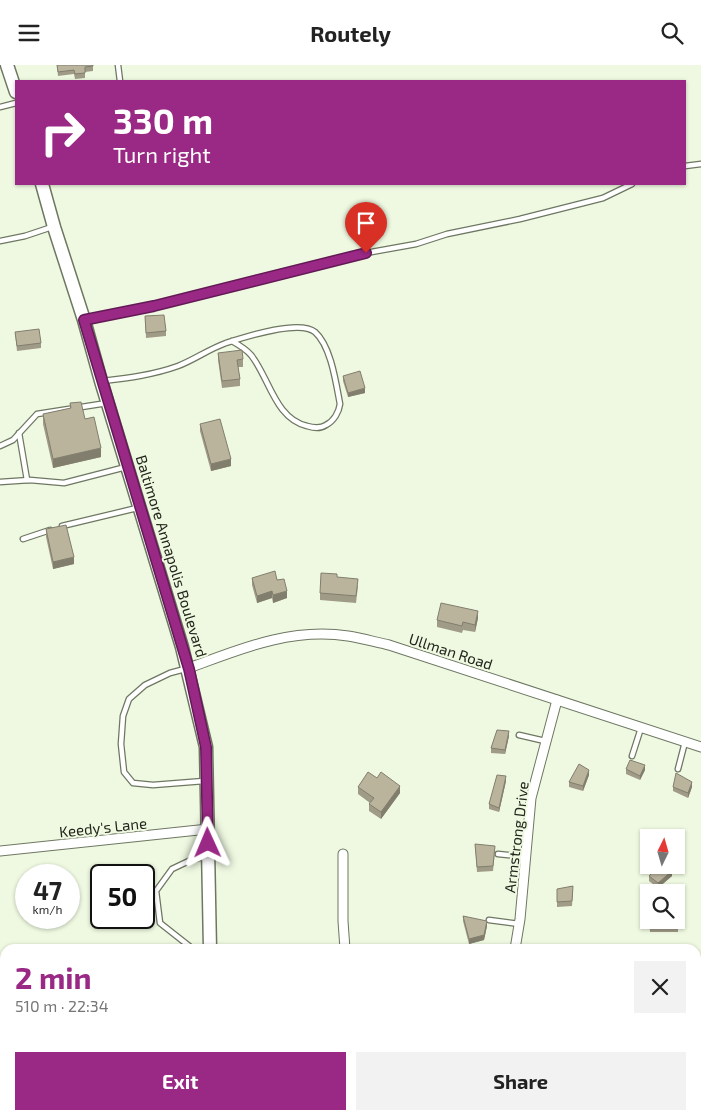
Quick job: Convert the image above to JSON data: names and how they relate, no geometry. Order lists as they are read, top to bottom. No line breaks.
{"streets":{"main road":["Baltimore Annapolis Boulevard"],"street":["Ullman Road","Keedy's Lane","Armstrong Drive"]},"crossings":[["Baltimore Annapolis Boulevard","Ullman Road"],["Baltimore Annapolis Boulevard","Keedy's Lane"],["Ullman Road","Armstrong Drive"]],"north":"top","page":{"header":"Routely","turn":["330 m","Turn right"],"speed":"47 km/h","limit":"50","heading":["2 min","510 m · 22:34"],"buttons":["Exit","Share"]}}
